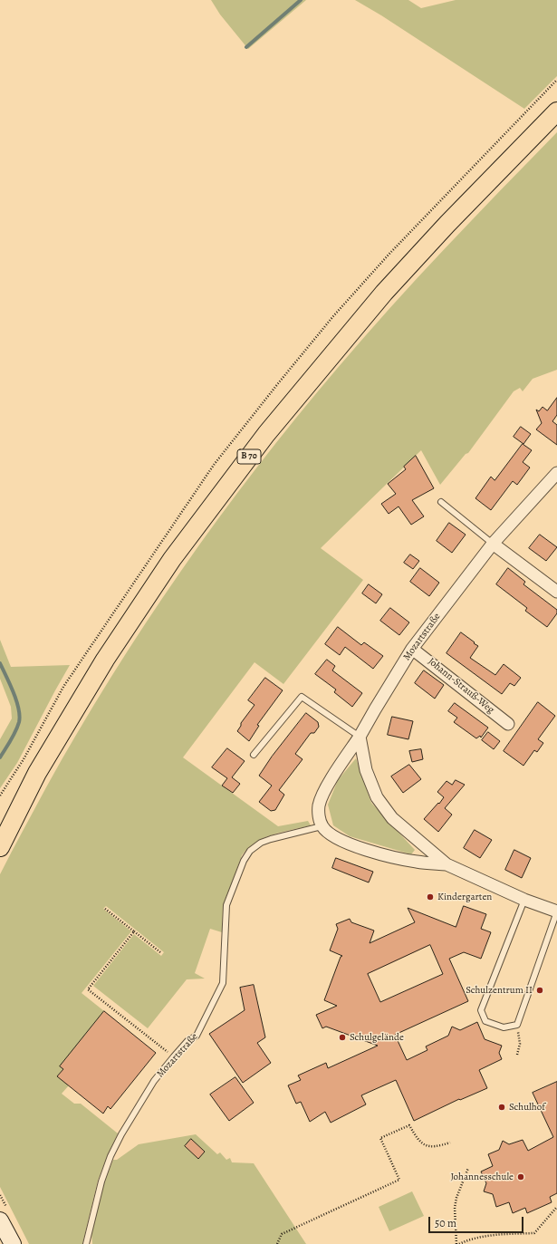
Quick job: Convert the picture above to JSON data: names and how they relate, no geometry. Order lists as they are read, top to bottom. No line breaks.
{"streets":{"main road":["B 70"],"street":["Mozartstraße","Johann-Strauß-Weg"]},"crossings":[["Mozartstraße","Johann-Strauß-Weg"]],"places":["Kindergarten","Schulzentrum II","Schulgelände","Schulhof","Johannesschule"],"scale_bar":"50 m"}
